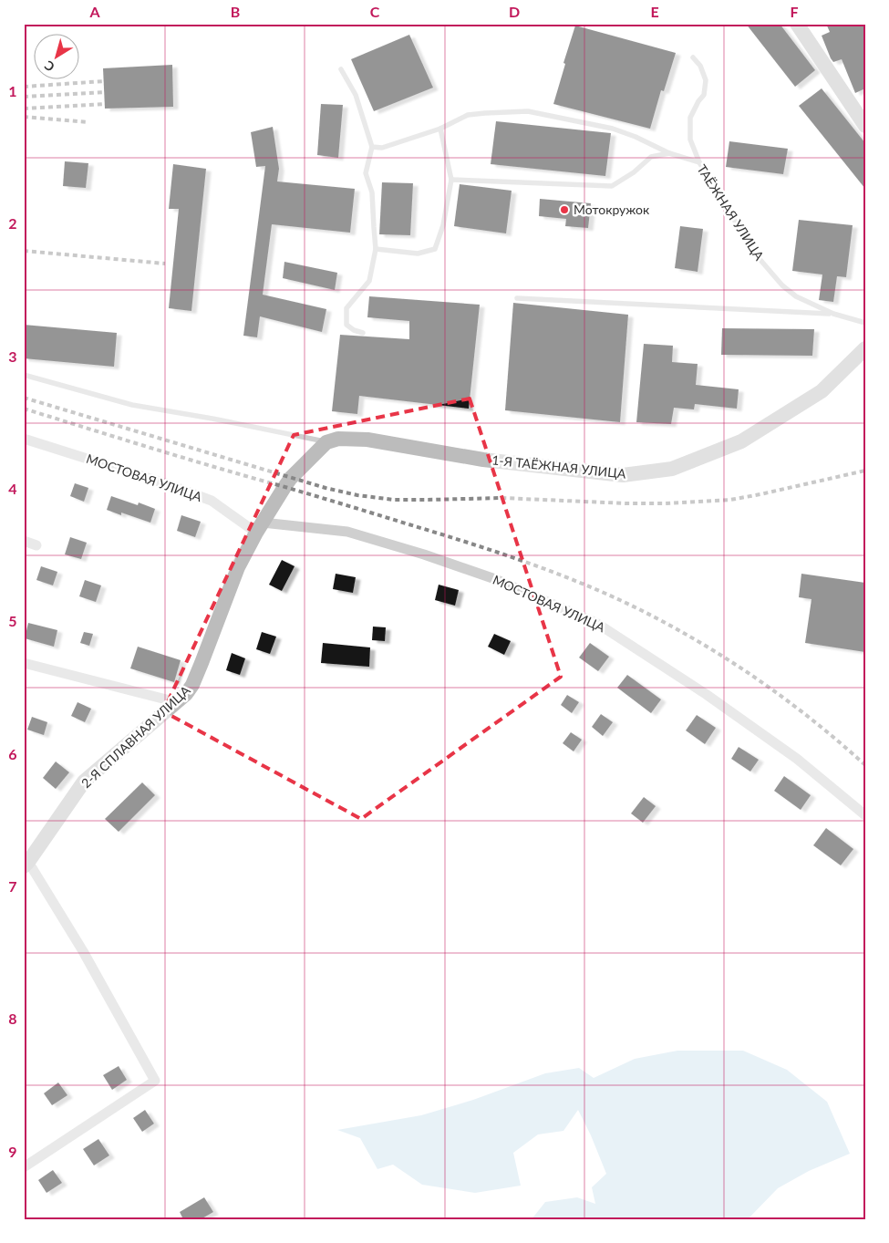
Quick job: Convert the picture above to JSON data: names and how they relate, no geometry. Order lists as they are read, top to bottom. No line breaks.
{"streets":{"street":["1-Я ТАЁЖНАЯ УЛИЦА","МОСТОВАЯ УЛИЦА","2-Я СПЛАВНАЯ УЛИЦА"],"lane":["ТАЁЖНАЯ УЛИЦА"]},"crossings":[["1-Я ТАЁЖНАЯ УЛИЦА","2-Я СПЛАВНАЯ УЛИЦА"],["МОСТОВАЯ УЛИЦА","2-Я СПЛАВНАЯ УЛИЦА"]],"places":["Мотокружок"],"north":"bottom left","grid":{"columns":["A","B","C","D","E","F"],"rows":["1","2","3","4","5","6","7","8","9"]}}
